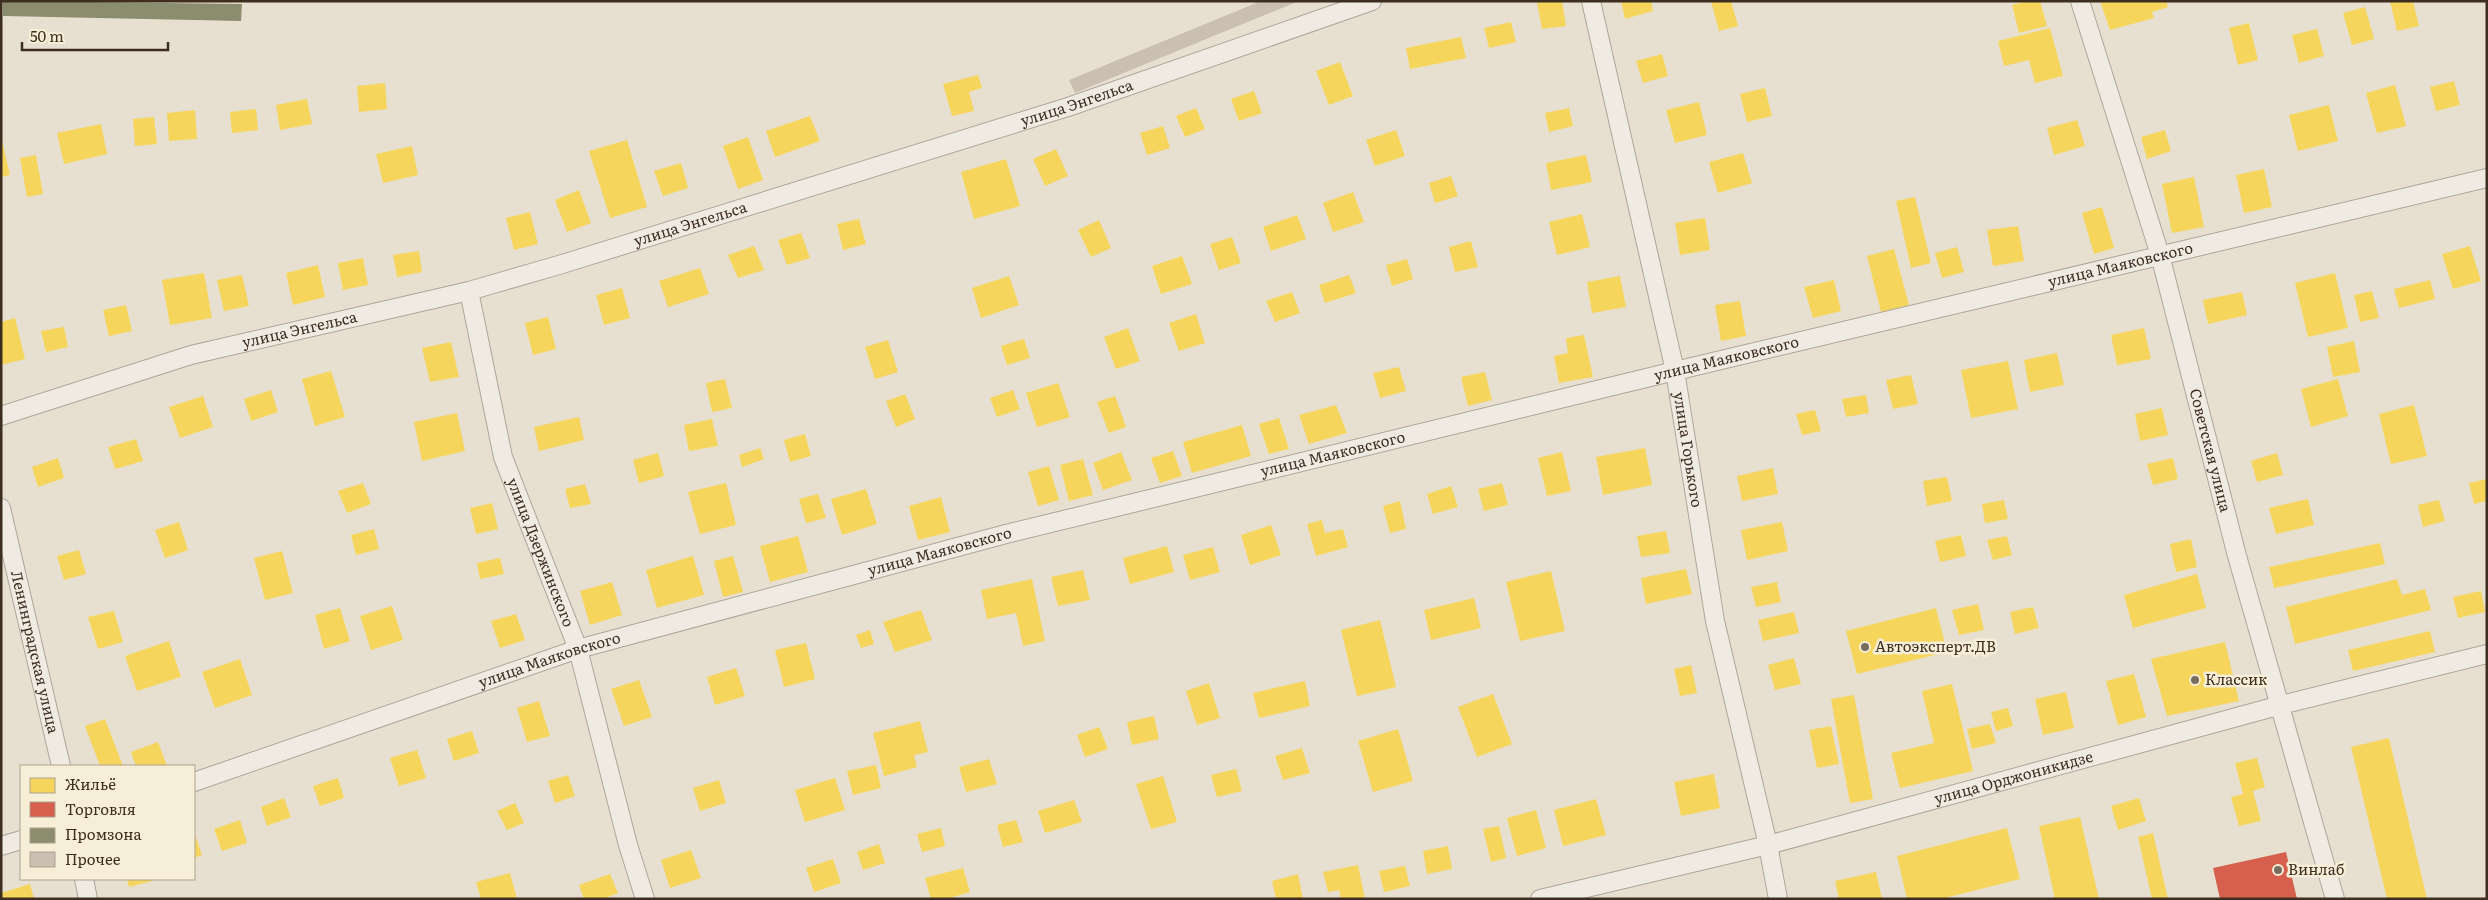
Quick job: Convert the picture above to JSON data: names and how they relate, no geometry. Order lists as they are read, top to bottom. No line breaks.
{"streets":{"street":["улица Энгельса","улица Маяковского","Советская улица","улица Горького","улица Дзержинского","Ленинградская улица","улица Орджоникидзе"]},"crossings":[["улица Энгельса","улица Дзержинского"],["улица Маяковского","Советская улица"],["улица Маяковского","улица Горького"],["улица Маяковского","улица Дзержинского"],["Советская улица","улица Орджоникидзе"],["улица Горького","улица Орджоникидзе"]],"places":["Автоэксперт.ДВ","Классик","Винлаб"],"legend":["Жильё","Торговля","Промзона","Прочее"],"scale_bar":"50 m"}
